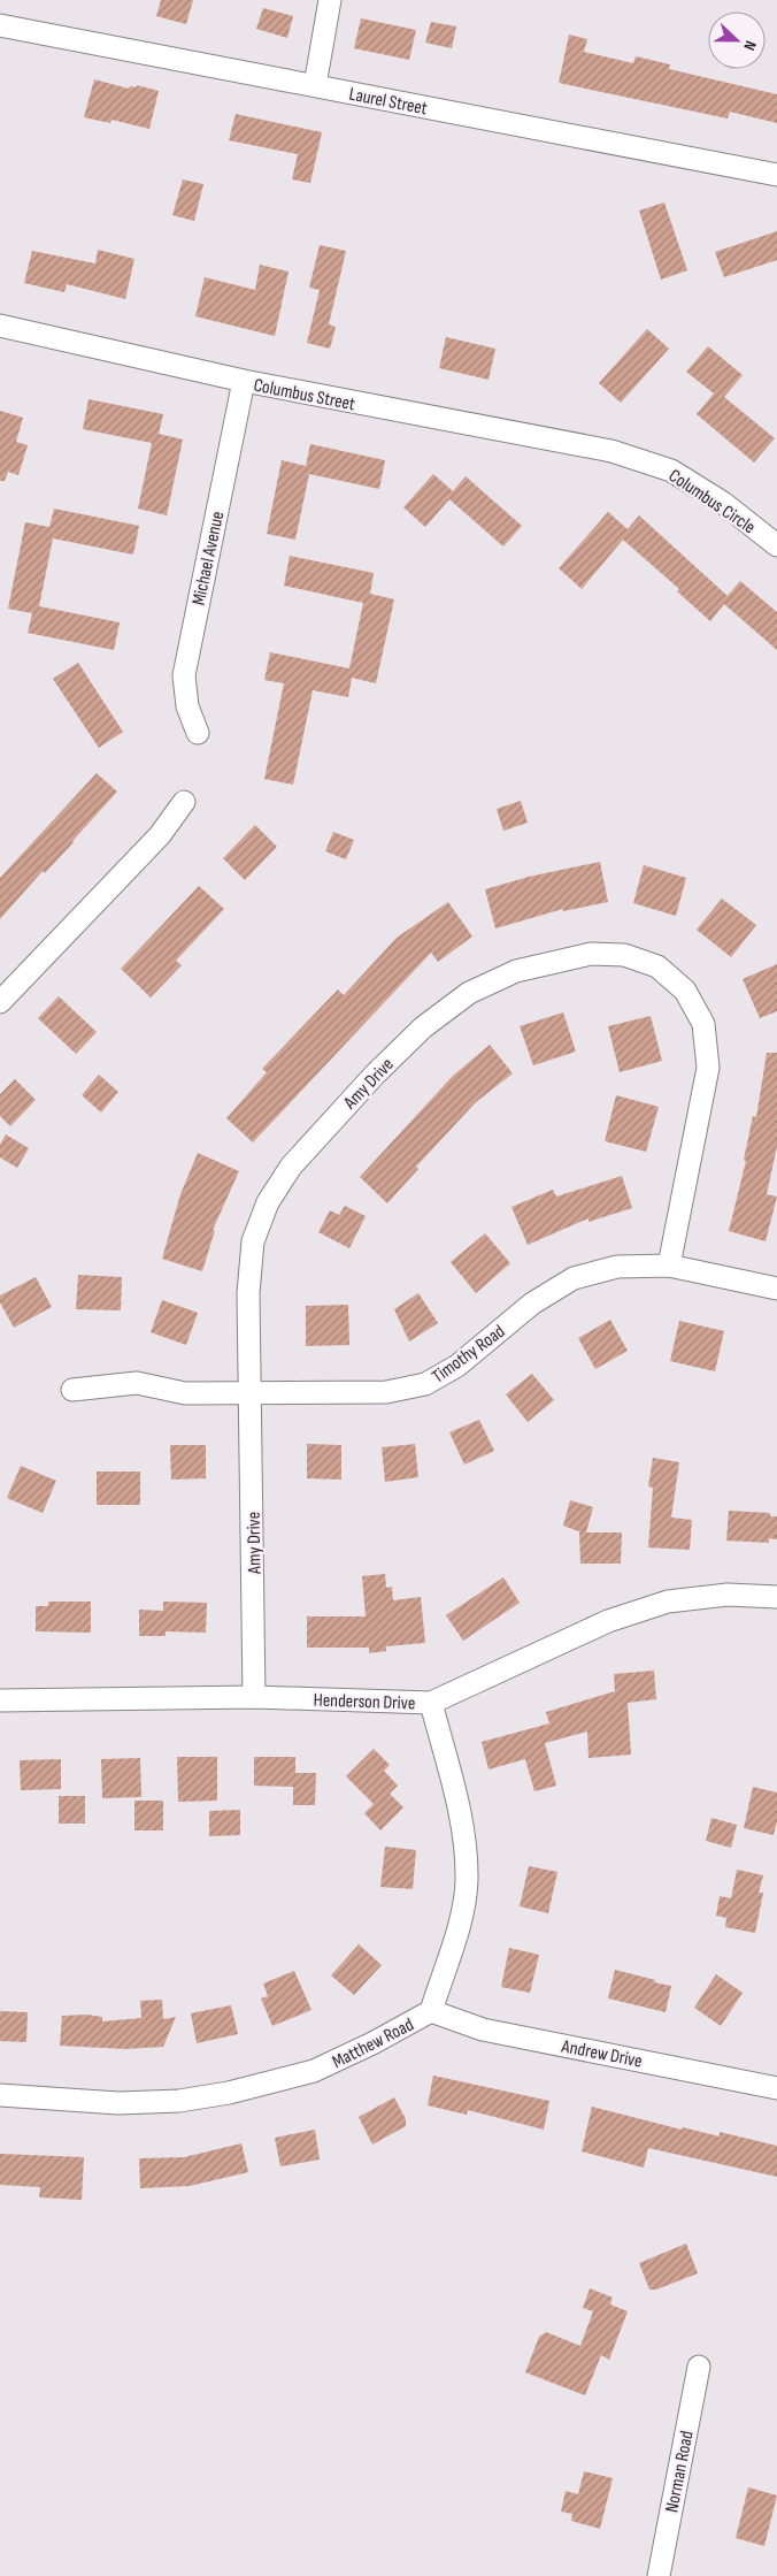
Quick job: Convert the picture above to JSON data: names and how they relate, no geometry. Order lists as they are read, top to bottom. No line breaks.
{"streets":{"street":["Laurel Street","Columbus Street","Columbus Circle","Michael Avenue","Amy Drive","Timothy Road","Henderson Drive","Matthew Road","Andrew Drive","Norman Road"]},"crossings":[["Columbus Street","Columbus Circle"],["Columbus Street","Michael Avenue"],["Amy Drive","Timothy Road"],["Amy Drive","Henderson Drive"],["Henderson Drive","Matthew Road"],["Matthew Road","Andrew Drive"]],"north":"right"}
